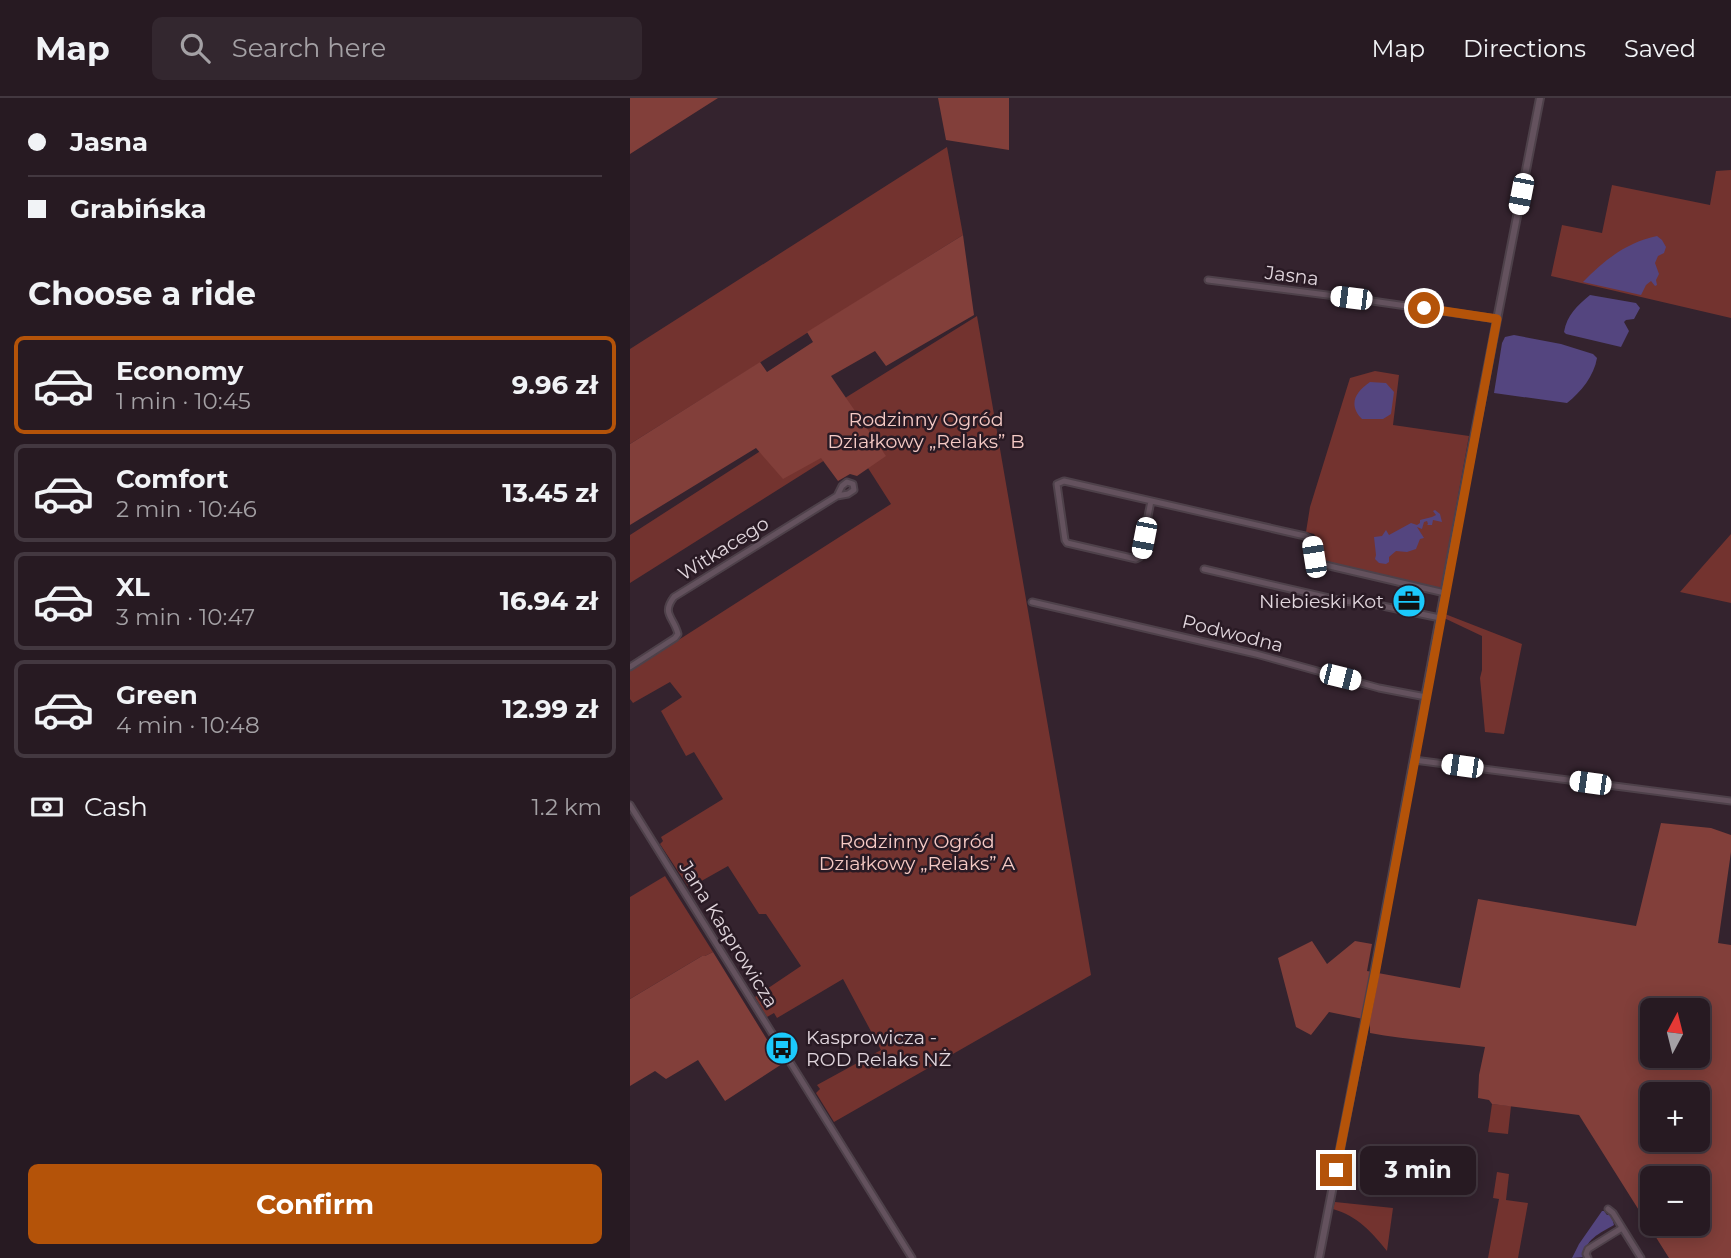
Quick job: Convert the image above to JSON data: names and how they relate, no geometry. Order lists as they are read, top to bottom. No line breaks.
{"streets":{"street":["Jasna","Witkacego","Podwodna","Jana Kasprowicza"]},"parks":["Rodzinny Ogród Działkowy „Relaks” B","Rodzinny Ogród Działkowy „Relaks” A"],"places":{"office":["Niebieski Kot"],"bus stop":["Kasprowicza - ROD Relaks NŻ"]},"north":"top","page":{"header":"Map","search":"Search here","nav":["Map","Directions","Saved"],"banner":["Jasna","Grabińska"],"heading":"Choose a ride","list":[{"name":"Economy","note":"1 min · 10:45","value":"9.96 zł"},{"name":"Comfort","note":"2 min · 10:46","value":"13.45 zł"},{"name":"XL","note":"3 min · 10:47","value":"16.94 zł"},{"name":"Green","note":"4 min · 10:48","value":"12.99 zł"}],"pay":["Cash","1.2 km"],"map_buttons":["+","−"],"bubble":"3 min","buttons":"Confirm"}}
